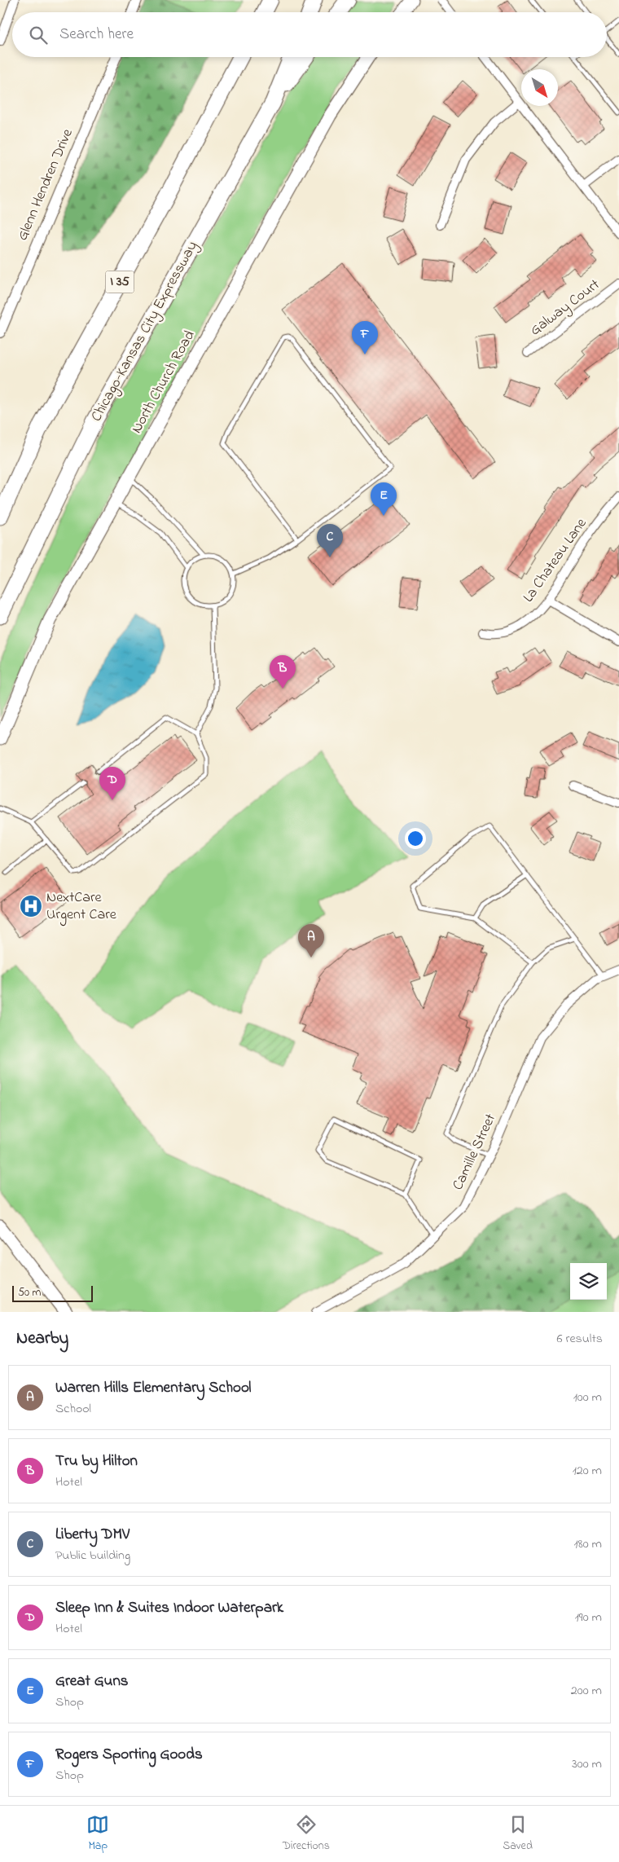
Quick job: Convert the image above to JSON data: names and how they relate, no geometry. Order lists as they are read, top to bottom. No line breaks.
{"streets":{"highway":["I 35","Chicago-Kansas City Expressway"],"main road":["North Church Road"],"street":["Glenn Hendren Drive","Galway Court","La Chateau Lane","Camille Street"]},"places":{"hospital":["NextCare Urgent Care"]},"scale_bar":"50 m","north":"bottom right","page":{"search":"Search here","pins":["F","E","C","B","D","A"],"scale":"50 m","heading":["Nearby","6 results"],"list":[{"mark":"A","name":"Warren Hills Elementary School","note":"School","value":"100 m"},{"mark":"B","name":"Tru by Hilton","note":"Hotel","value":"120 m"},{"mark":"C","name":"Liberty DMV","note":"Public building","value":"180 m"},{"mark":"D","name":"Sleep Inn & Suites Indoor Waterpark","note":"Hotel","value":"190 m"},{"mark":"E","name":"Great Guns","note":"Shop","value":"200 m"},{"mark":"F","name":"Rogers Sporting Goods","note":"Shop","value":"300 m"}],"nav":["Map","Directions","Saved"]}}
